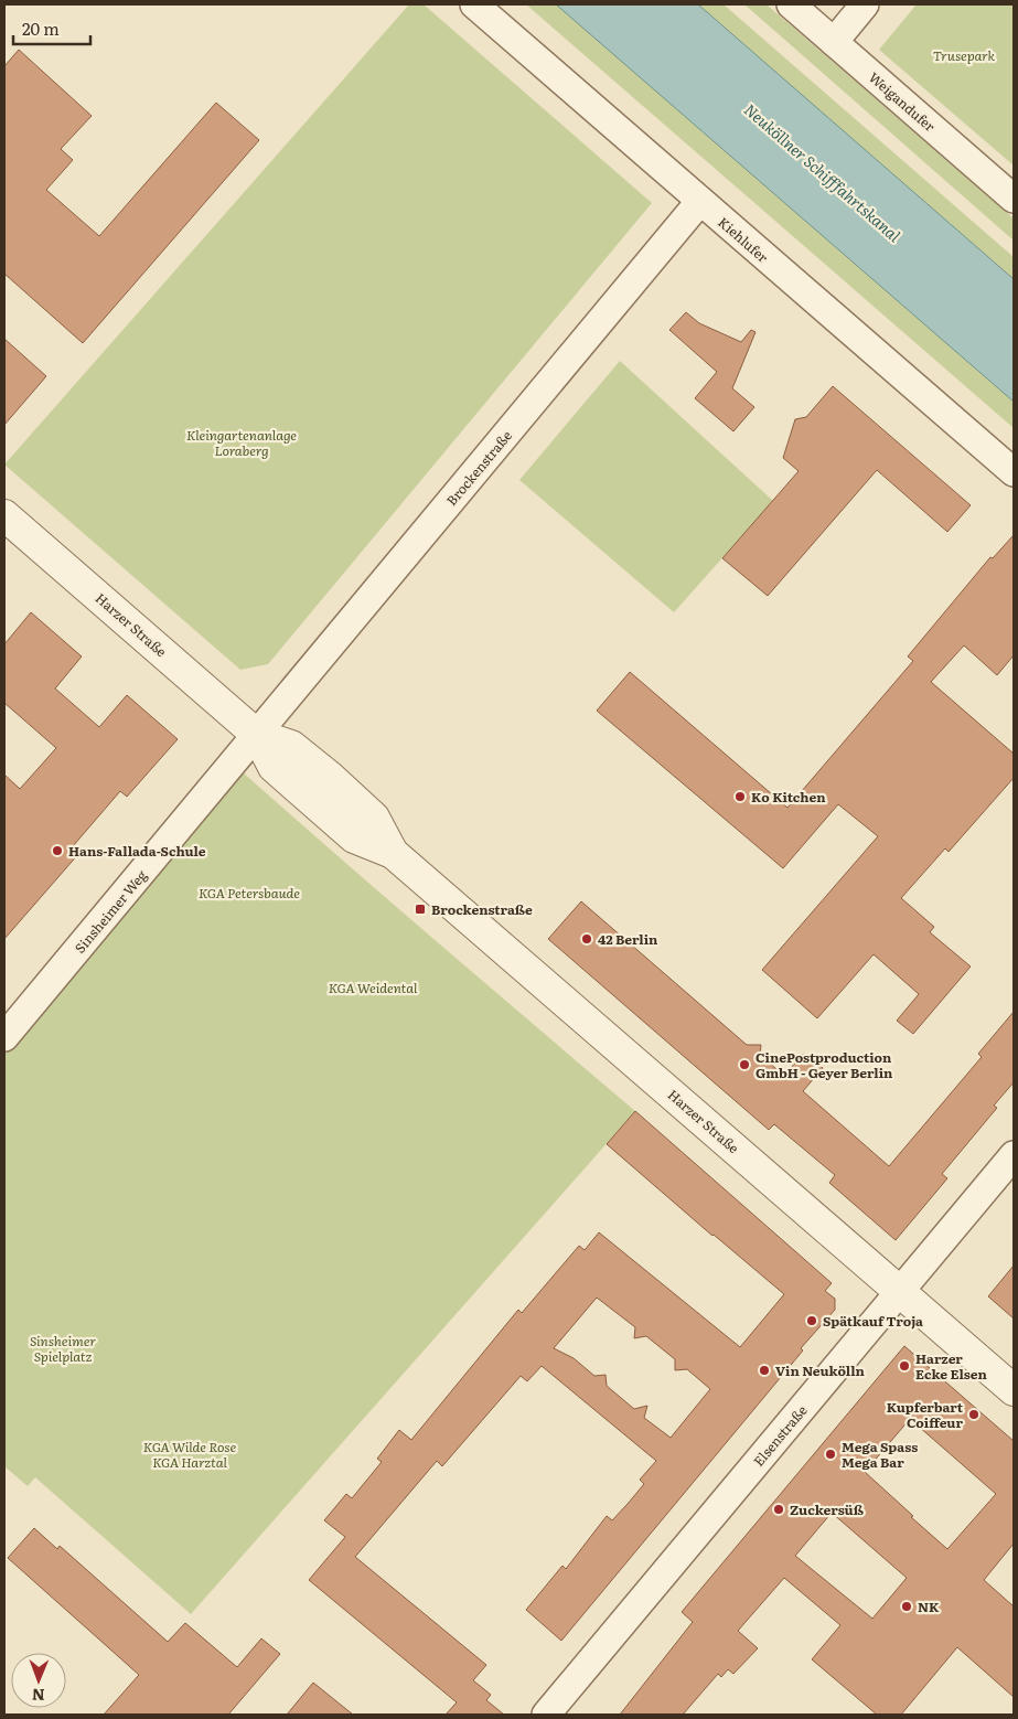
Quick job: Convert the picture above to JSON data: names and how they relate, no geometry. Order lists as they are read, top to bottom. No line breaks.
{"streets":{"street":["Weigandufer","Kiehlufer","Brockenstraße","Harzer Straße","Sinsheimer Weg","Elsenstraße"]},"crossings":[["Kiehlufer","Brockenstraße"],["Brockenstraße","Harzer Straße"],["Brockenstraße","Sinsheimer Weg"],["Harzer Straße","Sinsheimer Weg"],["Harzer Straße","Elsenstraße"]],"water":["Neuköllner Schifffahrtskanal"],"parks":["Trusepark","Kleingartenanlage Loraberg","KGA Petersbaude","KGA Weidental","Sinsheimer Spielplatz","KGA Wilde Rose KGA Harztal"],"places":{"other":["Ko Kitchen","Hans-Fallada-Schule","42 Berlin","CinePostproduction GmbH - Geyer Berlin","Spätkauf Troja","Harzer Ecke Elsen","Vin Neukölln","Kupferbart Coiffeur","Mega Spass Mega Bar","Zuckersüß","NK"],"transit":["Brockenstraße"]},"scale_bar":"20 m","north":"bottom"}
